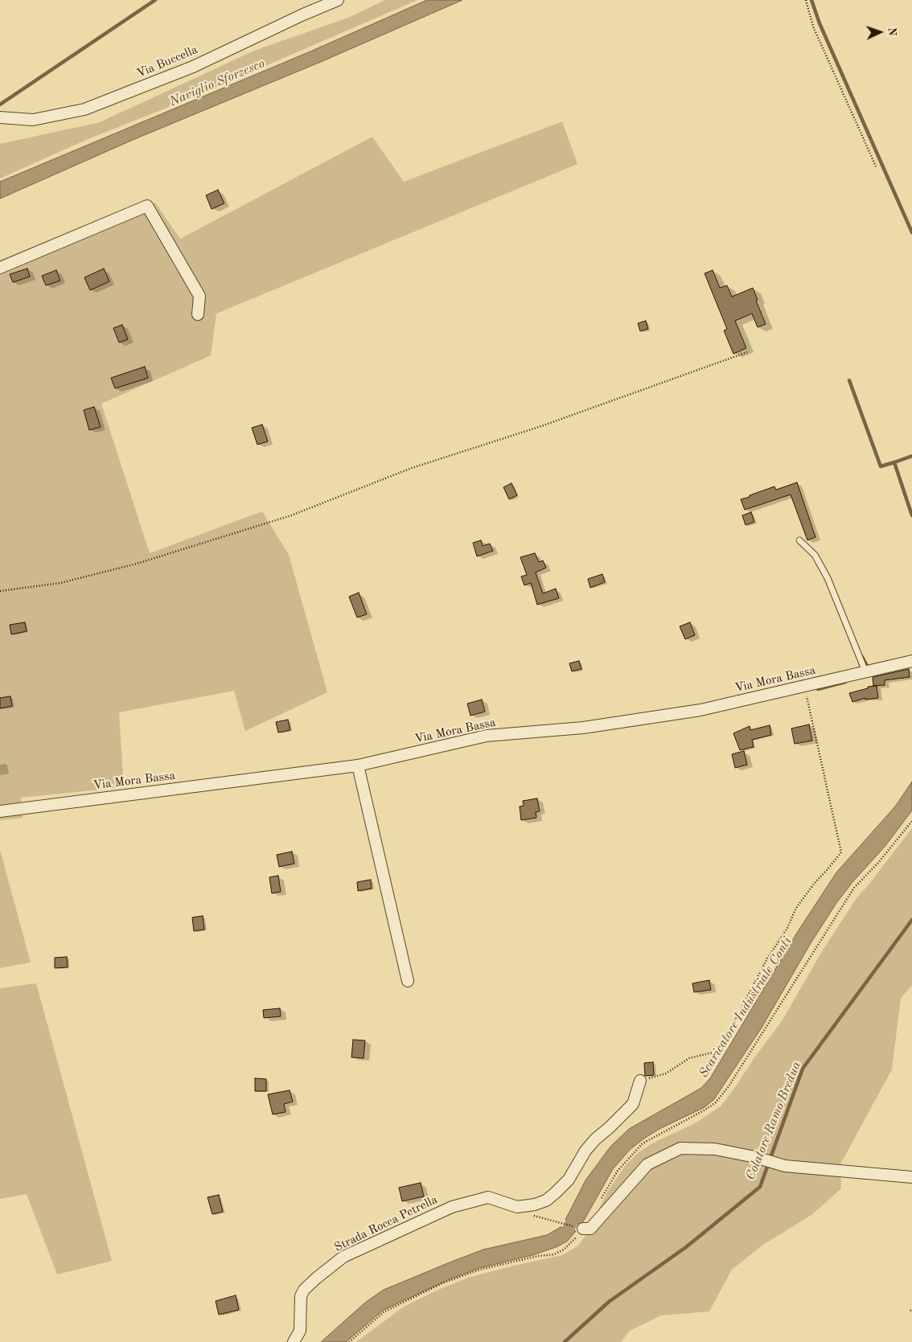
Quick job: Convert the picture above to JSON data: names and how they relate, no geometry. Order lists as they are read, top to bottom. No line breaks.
{"streets":{"street":["Via Buccella","Via Mora Bassa","Strada Rocca Petrella"]},"water":["Naviglio Sforzesco","Scaricatore Industriale Conti","Colatore Ramo Bredua"],"north":"right"}
